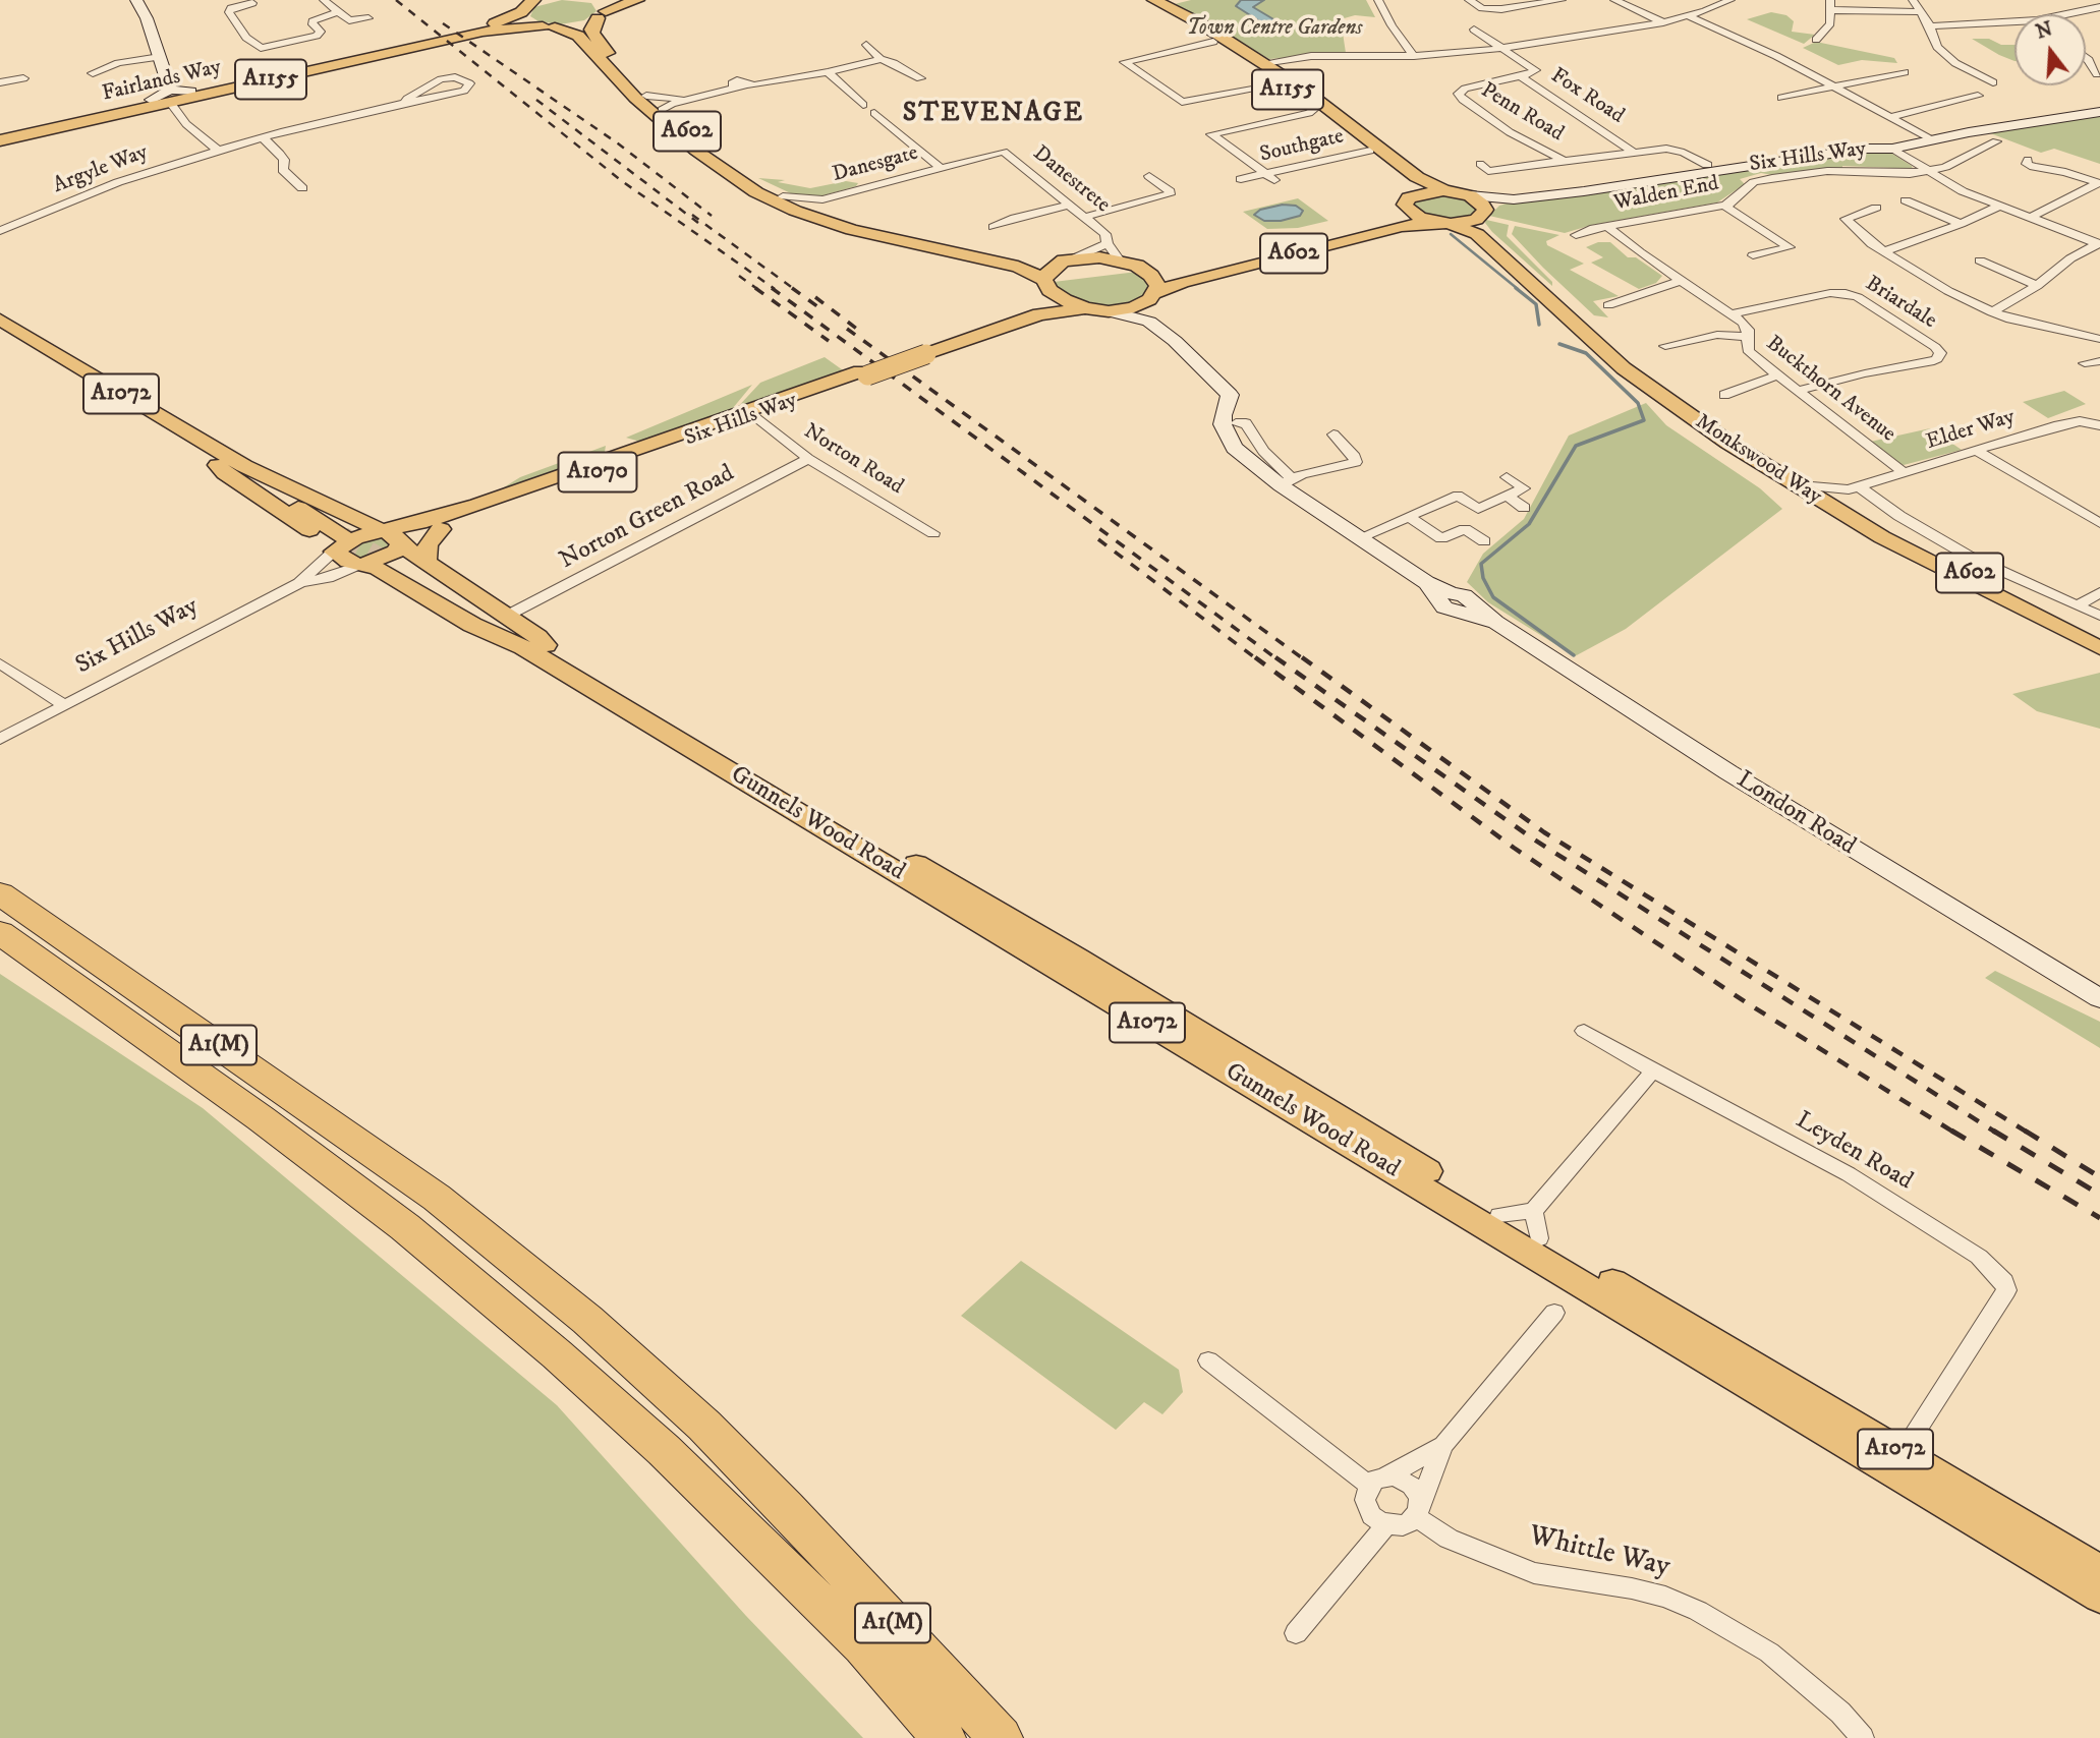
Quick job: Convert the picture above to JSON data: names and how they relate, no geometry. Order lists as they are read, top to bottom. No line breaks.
{"streets":{"highway":["A1(M)"],"main road":["A1155","Fairlands Way","A602","Six Hills Way","A1072","Monkswood Way","A1070","London Road","Gunnels Wood Road"],"street":["Fox Road","Penn Road","Southgate","Danesgate","Argyle Way","Danestrete","Walden End","Briardale","Buckthorn Avenue","Elder Way","Norton Road","Norton Green Road","Leyden Road","Whittle Way"]},"crossings":[["A1155","A602"],["A1155","Southgate"],["Fairlands Way","A602"],["Fox Road","Penn Road"],["A602","Six Hills Way"],["A602","Danesgate"],["A602","Danestrete"],["A602","Monkswood Way"],["A602","London Road"],["Six Hills Way","Danestrete"],["Six Hills Way","Norton Road"],["Six Hills Way","Monkswood Way"],["Six Hills Way","Gunnels Wood Road"],["Danesgate","Danestrete"],["Walden End","Buckthorn Avenue"],["Briardale","Buckthorn Avenue"],["Buckthorn Avenue","Elder Way"],["Elder Way","Monkswood Way"],["Norton Road","Norton Green Road"],["Norton Green Road","Gunnels Wood Road"],["Gunnels Wood Road","Leyden Road"]],"districts":["STEVENAGE"],"parks":["Town Centre Gardens"],"north":"top"}
